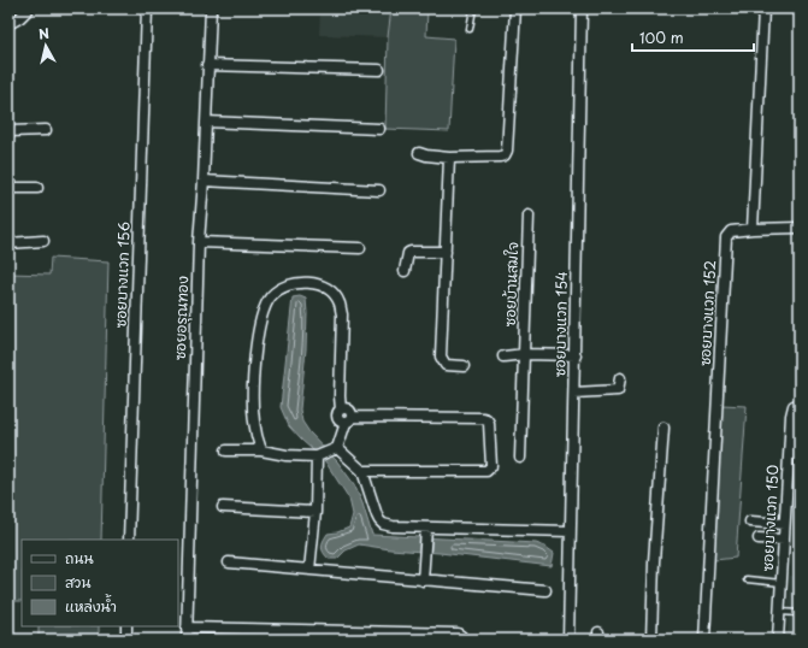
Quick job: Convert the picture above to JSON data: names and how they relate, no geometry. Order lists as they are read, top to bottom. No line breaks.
{"streets":{"street":["ซอยบางแวก 156","ซอยบ้านสมใจ","ซอยบางแวก 152","ซอยอรุณทอง","ซอยบางแวก 154","ซอยบางแวก 150"]},"legend":["ถนน","สวน","แหล่งน้ำ"],"scale_bar":"100 m","north":"top"}
